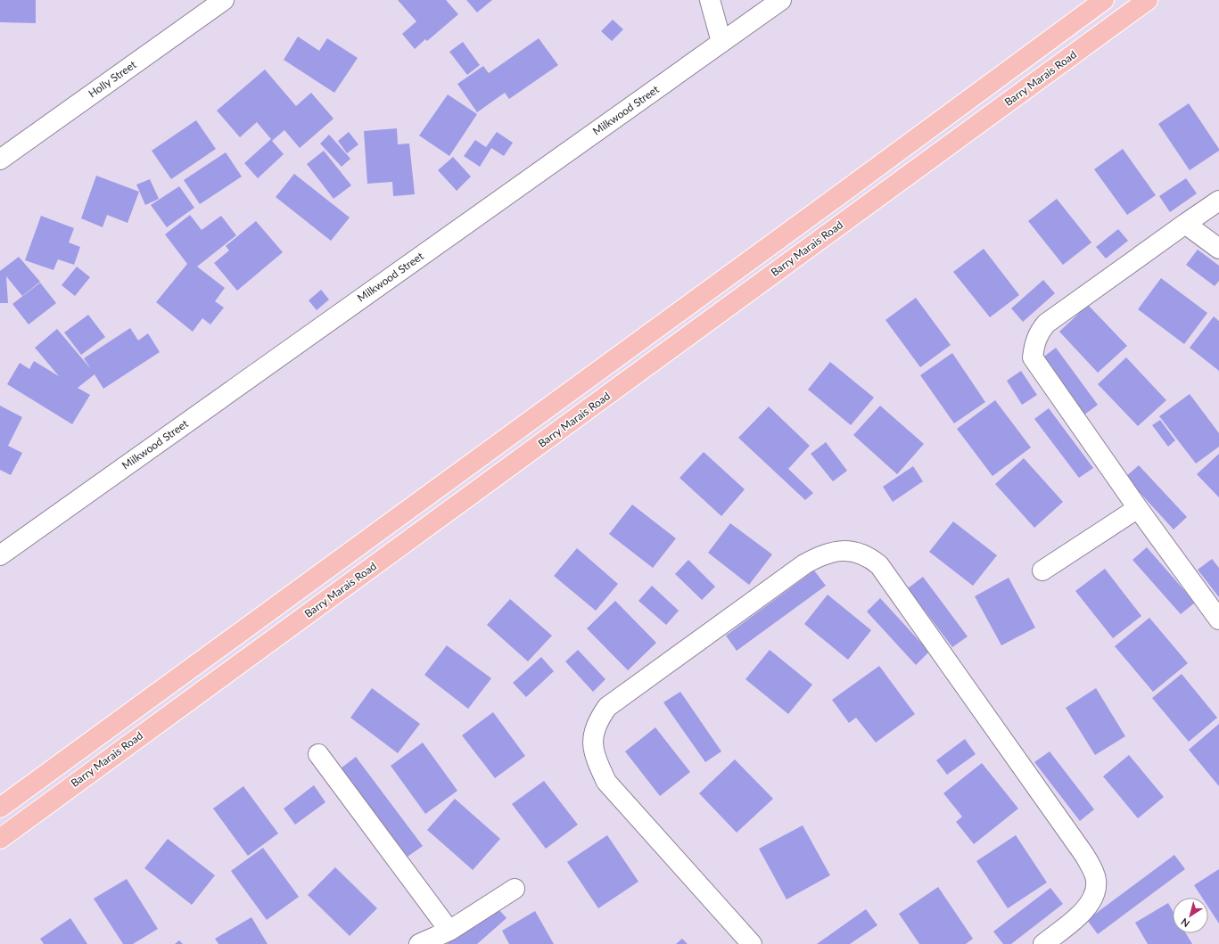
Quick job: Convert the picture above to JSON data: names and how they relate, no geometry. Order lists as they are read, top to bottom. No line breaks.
{"streets":{"main road":["Barry Marais Road"],"street":["Holly Street","Milkwood Street"]},"north":"bottom left"}
